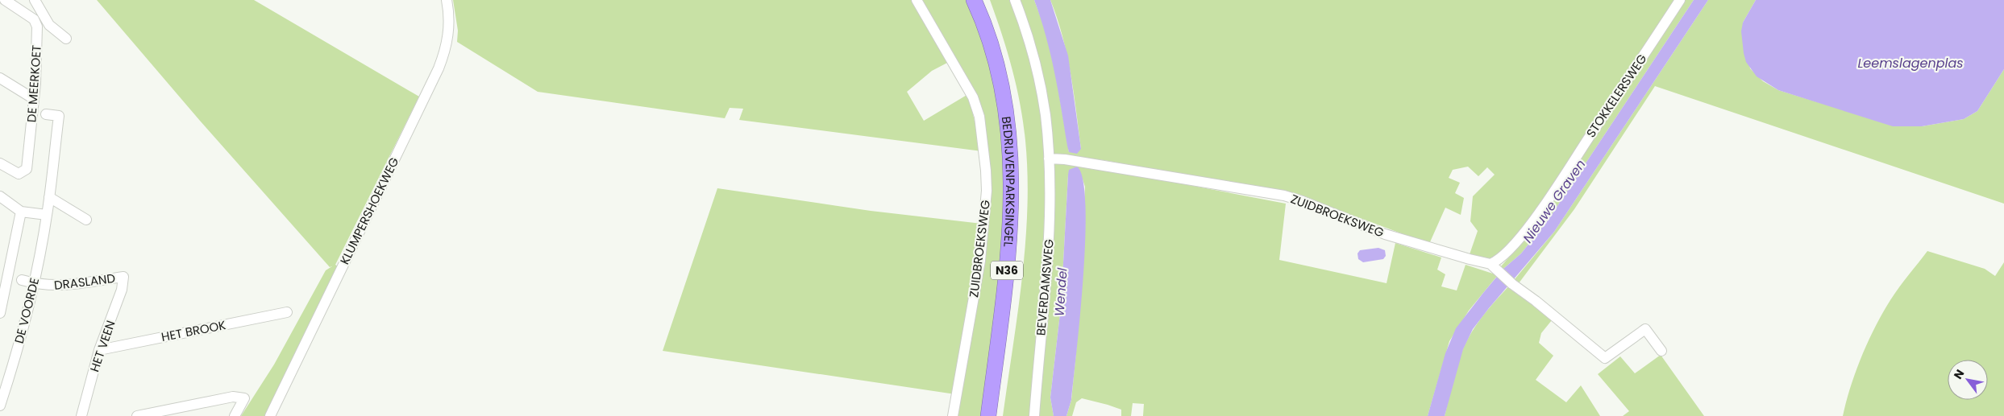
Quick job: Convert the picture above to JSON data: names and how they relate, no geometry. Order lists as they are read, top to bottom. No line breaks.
{"streets":{"highway":["BEDRIJVENPARKSINGEL","N36"],"street":["DE MEERKOET","STOKKELERSWEG","KLUMPERSHOEKWEG","ZUIDBROEKSWEG","DRASLAND","BEVERDAMSWEG","DE VOORDE","HET BROOK","HET VEEN"]},"crossings":[["STOKKELERSWEG","ZUIDBROEKSWEG"],["ZUIDBROEKSWEG","BEVERDAMSWEG"],["DRASLAND","DE VOORDE"],["DRASLAND","HET VEEN"],["HET BROOK","HET VEEN"]],"water":["Leemslagenplas","Nieuwe Graven","Wendel"],"north":"top left"}
